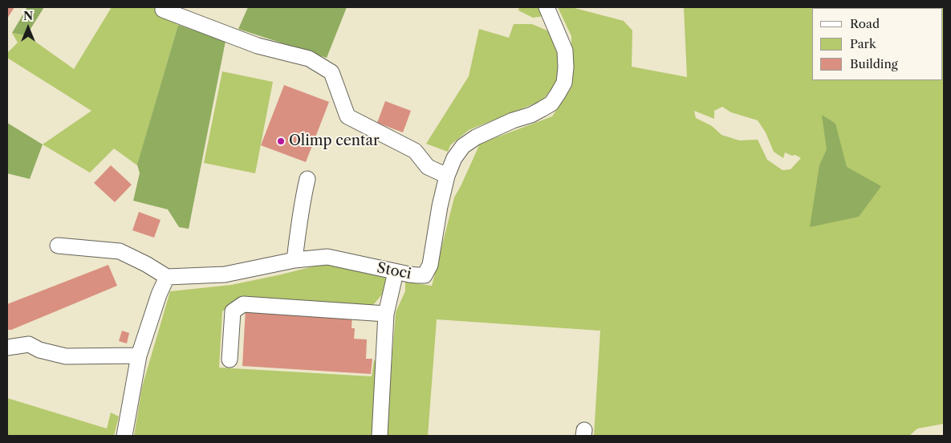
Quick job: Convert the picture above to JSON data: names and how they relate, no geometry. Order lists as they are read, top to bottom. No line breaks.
{"streets":{"street":["Stoci"]},"places":["Olimp centar"],"legend":["Road","Park","Building"],"north":"top"}
